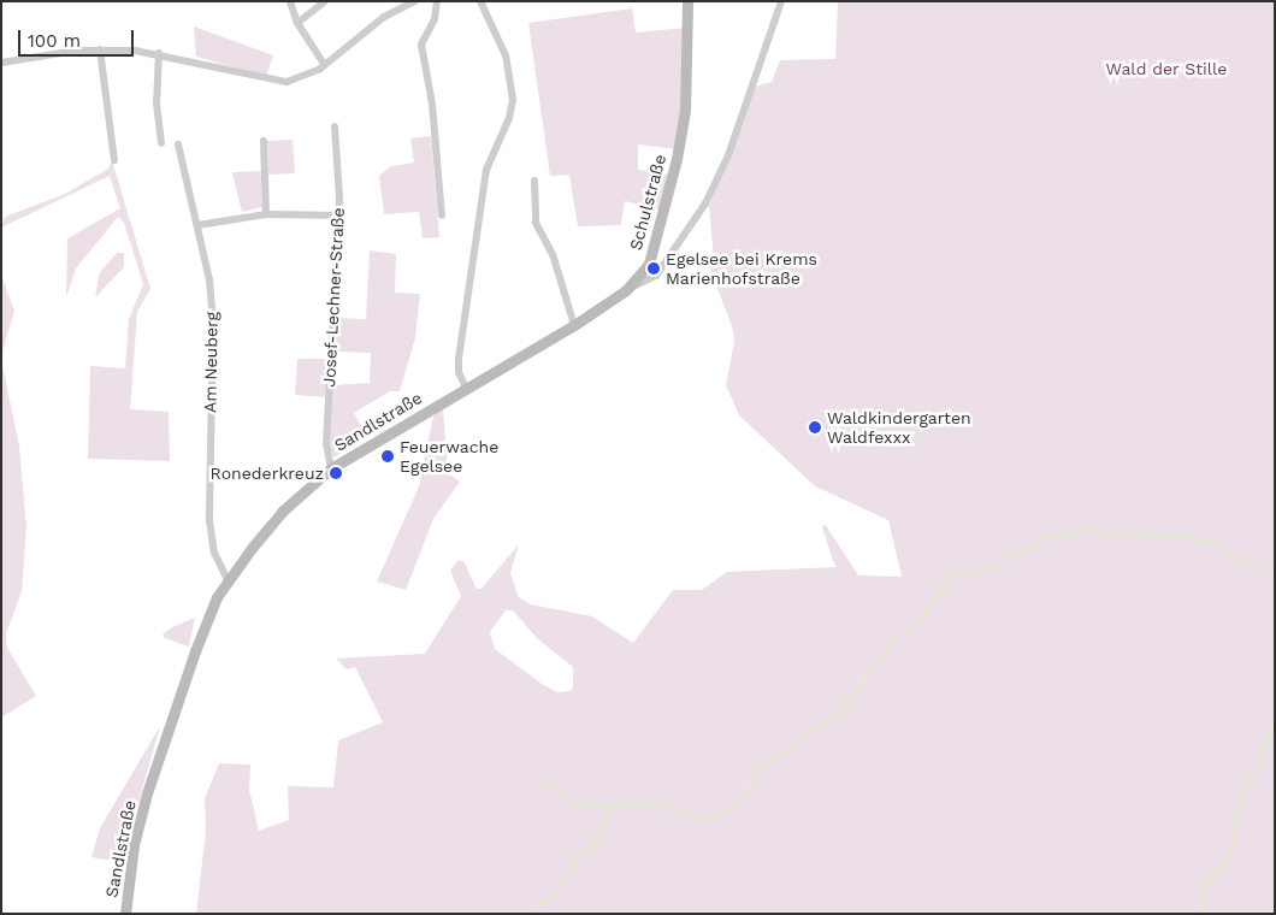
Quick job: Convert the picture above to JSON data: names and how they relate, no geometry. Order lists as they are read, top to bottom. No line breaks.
{"streets":{"street":["Schulstraße","Josef-Lechner-Straße","Am Neuberg","Sandlstraße"]},"crossings":[["Schulstraße","Sandlstraße"],["Josef-Lechner-Straße","Sandlstraße"],["Am Neuberg","Sandlstraße"]],"parks":["Wald der Stille"],"places":["Egelsee bei Krems Marienhofstraße","Waldkindergarten Waldfexxx","Feuerwache Egelsee","Ronederkreuz"],"scale_bar":"100 m"}
